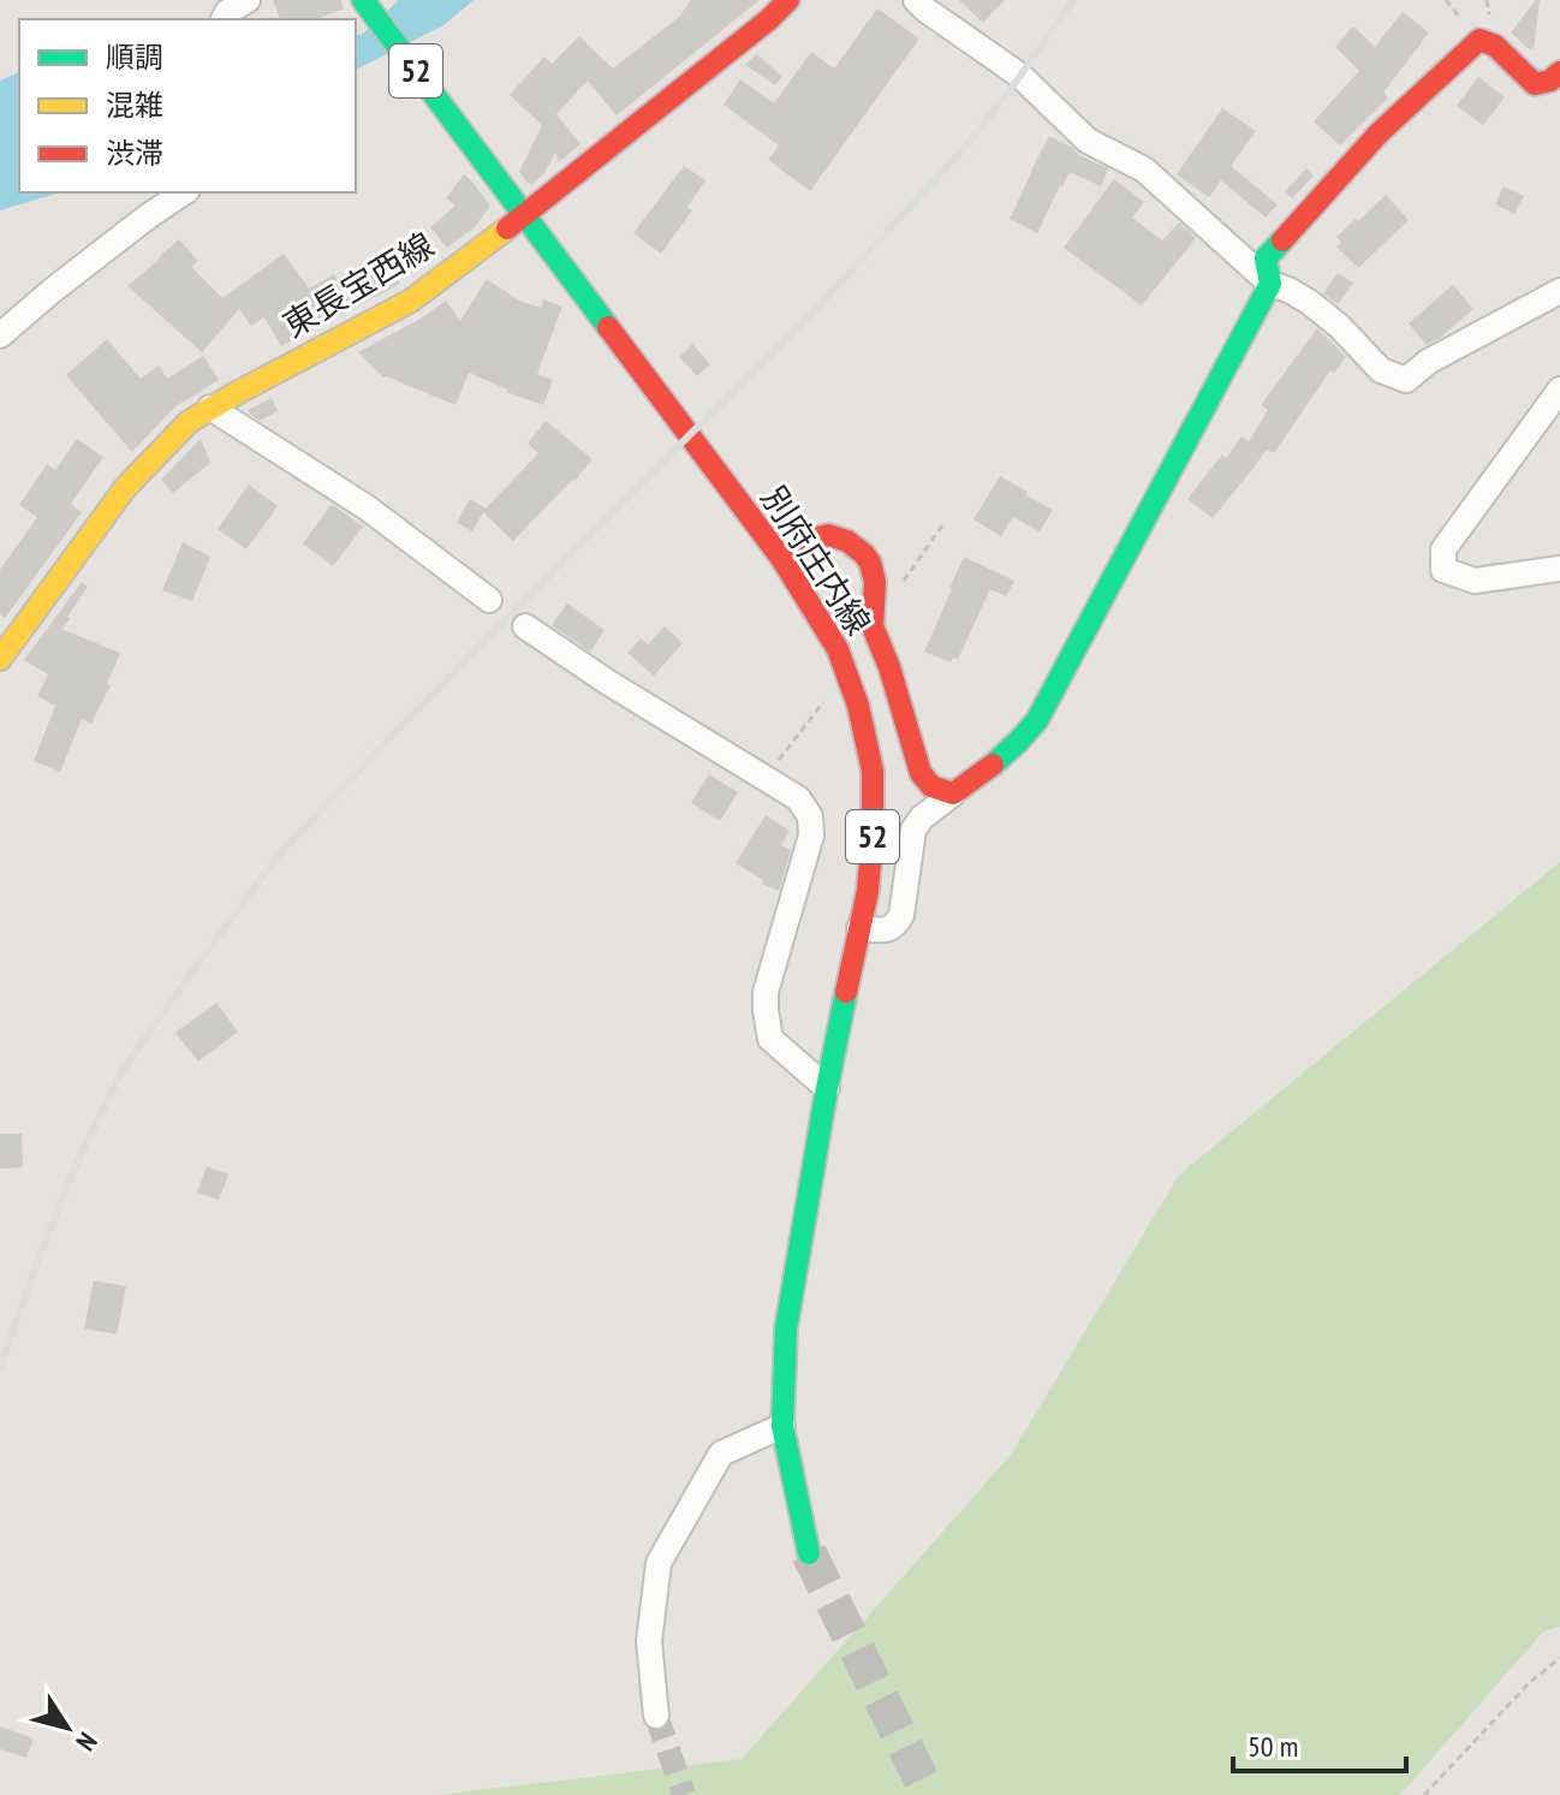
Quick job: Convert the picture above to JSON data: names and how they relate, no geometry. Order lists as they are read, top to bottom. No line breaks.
{"streets":{"main road":["52","東長宝西線","別府庄内線"]},"crossings":[["東長宝西線","別府庄内線"]],"legend":["順調","混雑","渋滞"],"scale_bar":"50 m","north":"bottom right"}
